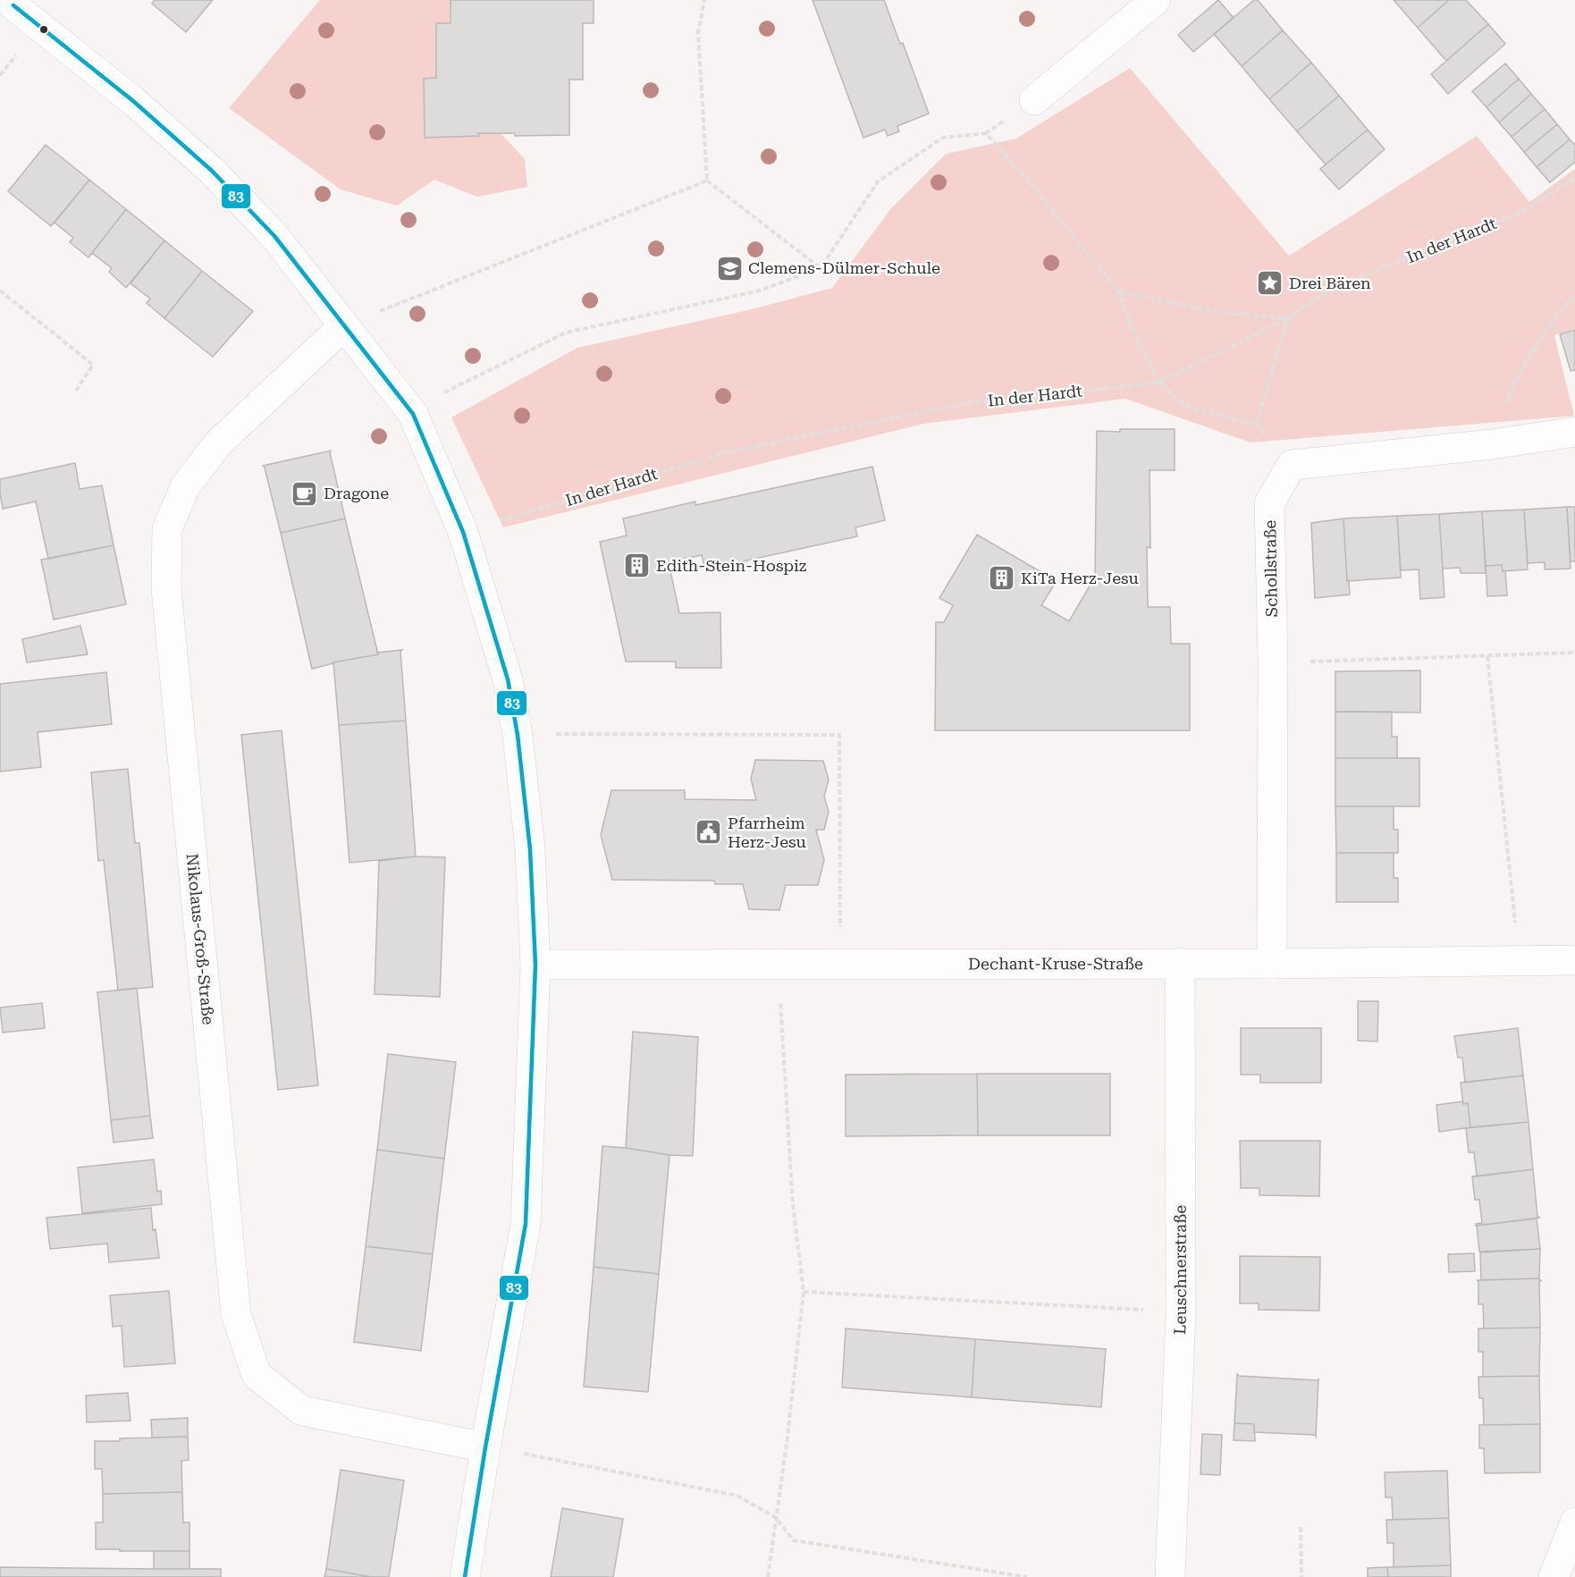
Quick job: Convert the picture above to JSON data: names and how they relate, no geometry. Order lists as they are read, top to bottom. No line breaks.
{"streets":{"street":["Schollstraße","Nikolaus-Groß-Straße","Dechant-Kruse-Straße","Leuschnerstraße"],"path":["In der Hardt"]},"crossings":[["Schollstraße","Dechant-Kruse-Straße"],["Dechant-Kruse-Straße","Leuschnerstraße"]],"places":{"school or university":["Clemens-Dülmer-Schule"],"place":["Drei Bären"],"cafe":["Dragone"],"building":["Edith-Stein-Hospiz","KiTa Herz-Jesu"],"public building":["Pfarrheim Herz-Jesu"]},"lines":["transit line 83"]}
